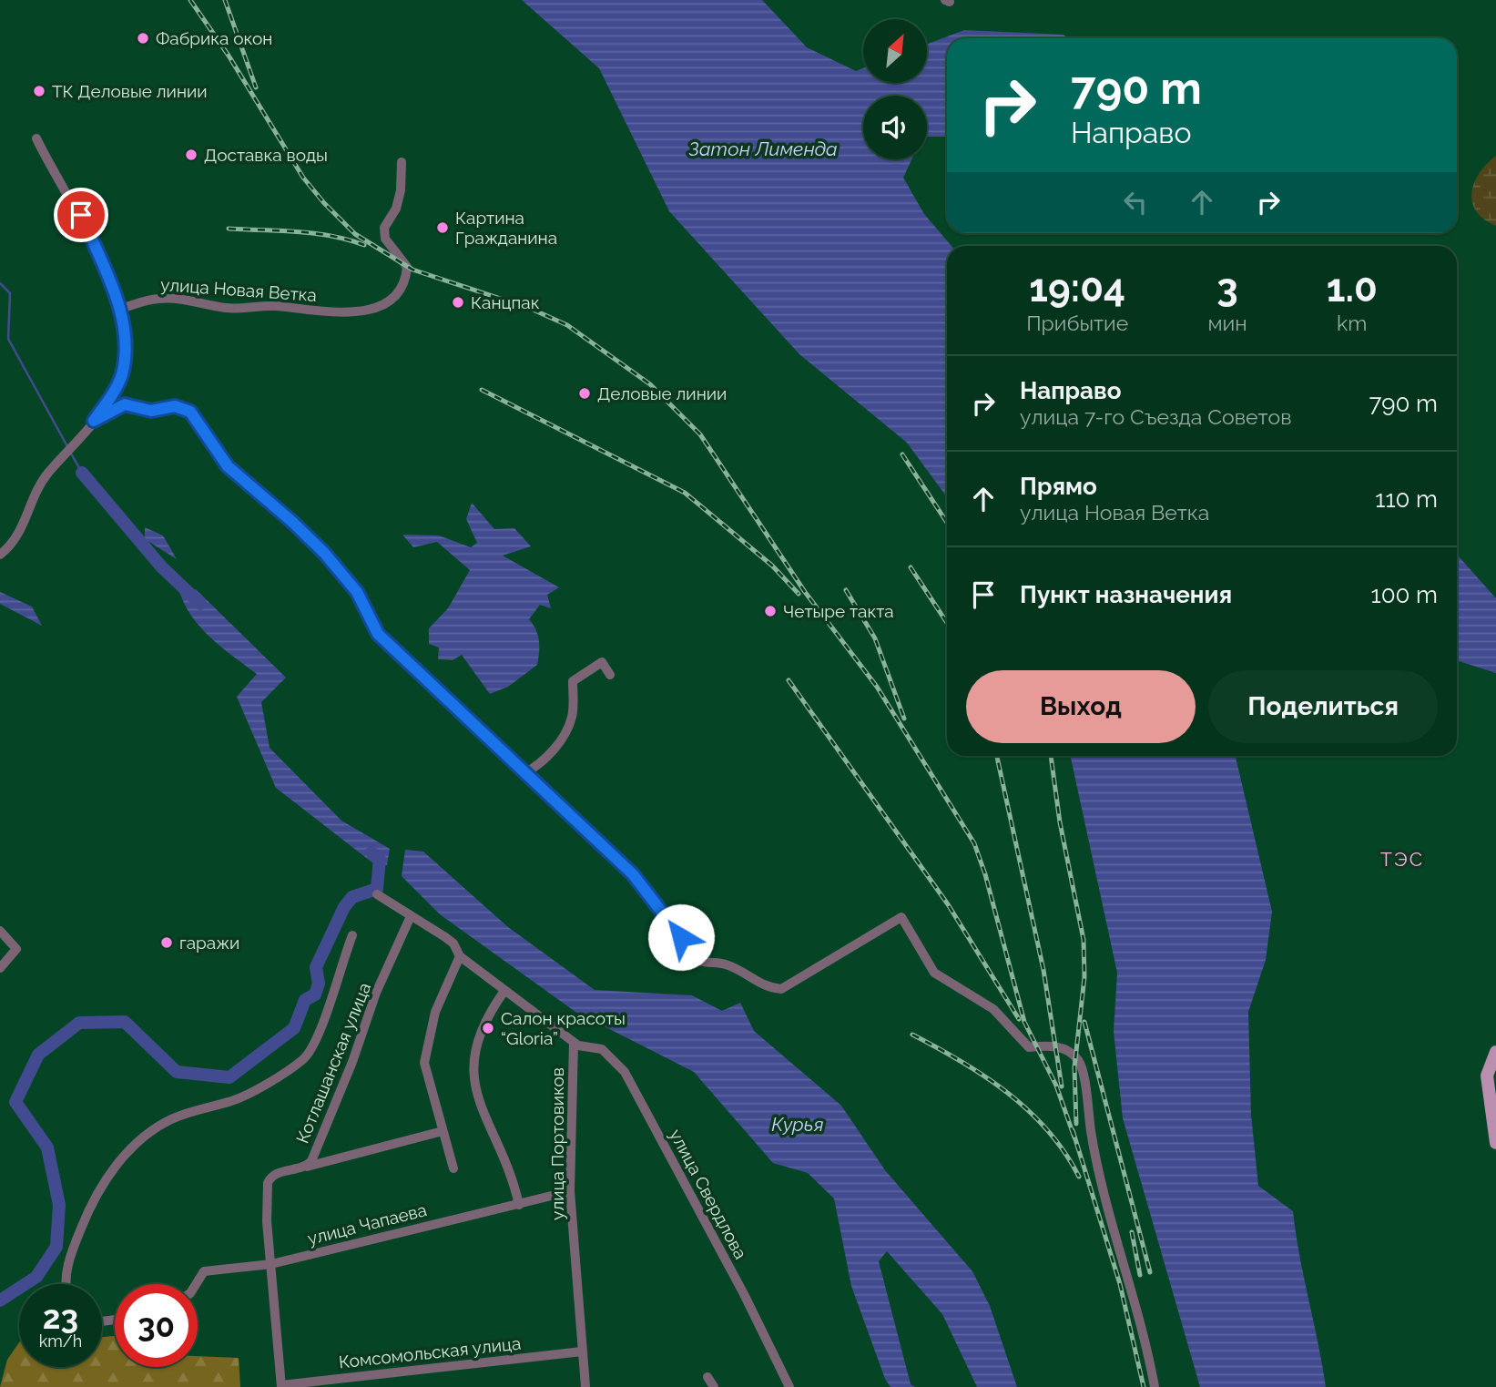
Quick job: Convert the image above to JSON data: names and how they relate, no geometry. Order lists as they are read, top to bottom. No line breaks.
{"streets":{"street":["улица Новая Ветка","Котлашанская улица","улица Портовиков","улица Свердлова","улица Чапаева","Комсомольская улица"]},"crossings":[["Котлашанская улица","улица Портовиков"],["Котлашанская улица","улица Чапаева"],["Котлашанская улица","Комсомольская улица"],["улица Портовиков","улица Свердлова"],["улица Портовиков","улица Чапаева"],["улица Портовиков","Комсомольская улица"]],"districts":["ТЭС"],"water":["Затон Лименда","Курья"],"places":["Фабрика окон","ТК Деловые линии","Доставка воды","Картина Гражданина","Канцпак","Деловые линии","Четыре такта","гаражи","Салон красоты “Gloria”"],"north":"top right","page":{"turn":["790 m","Направо"],"eta":["19:04","Прибытие","3","мин","1.0","km"],"list":[{"name":"Направо","note":"улица 7-го Съезда Советов","value":"790 m"},{"name":"Прямо","note":"улица Новая Ветка","value":"110 m"},{"name":"Пункт назначения","value":"100 m"}],"buttons":["Выход","Поделиться"],"speed":"23 km/h","limit":"30"}}
